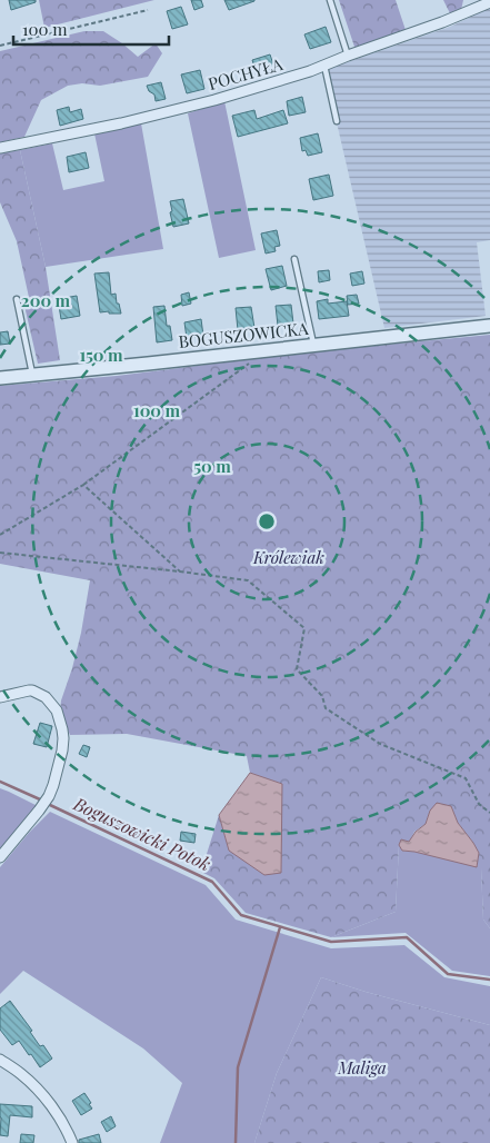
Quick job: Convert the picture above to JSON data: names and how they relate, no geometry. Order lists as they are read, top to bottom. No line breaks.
{"streets":{"street":["POCHYŁA","BOGUSZOWICKA"]},"water":["Boguszowicki Potok"],"parks":["Królewiak","Maliga"],"scale_bar":"100 m","rings":["200 m","150 m","100 m","50 m"]}
